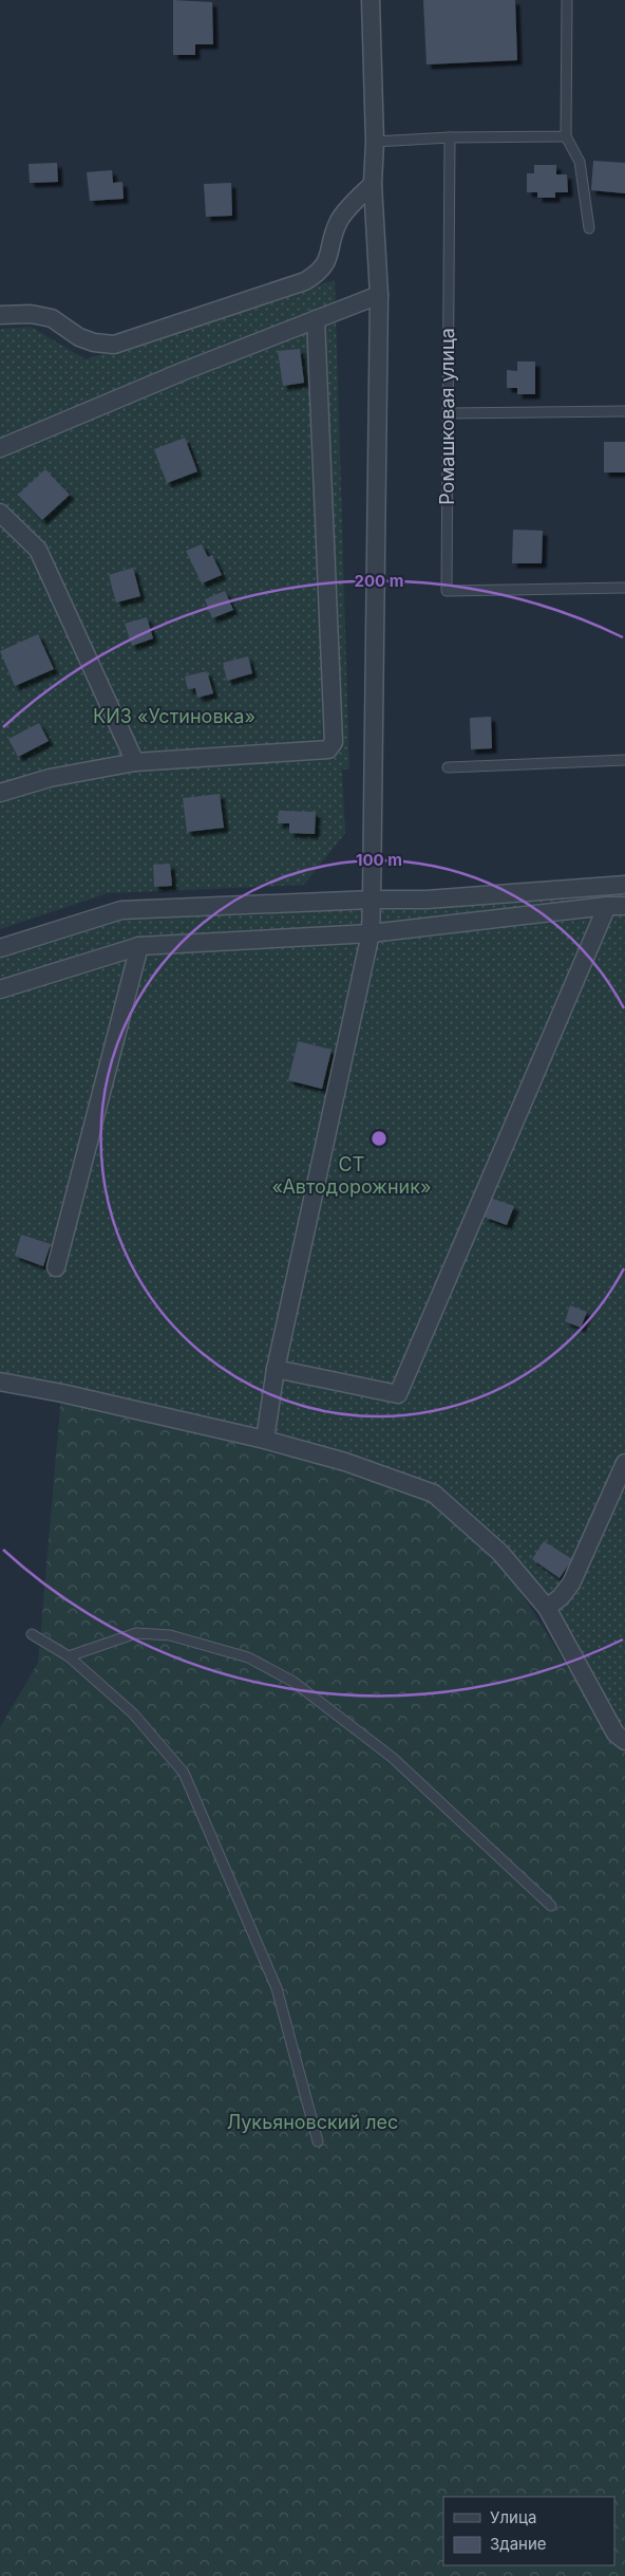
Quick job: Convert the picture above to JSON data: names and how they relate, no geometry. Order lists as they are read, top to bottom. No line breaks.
{"streets":{"lane":["Ромашковая улица"]},"parks":["КИЗ «Устиновка»","СТ «Автодорожник»","Лукьяновский лес"],"legend":["Улица","Здание"],"rings":["200 m","100 m"]}
